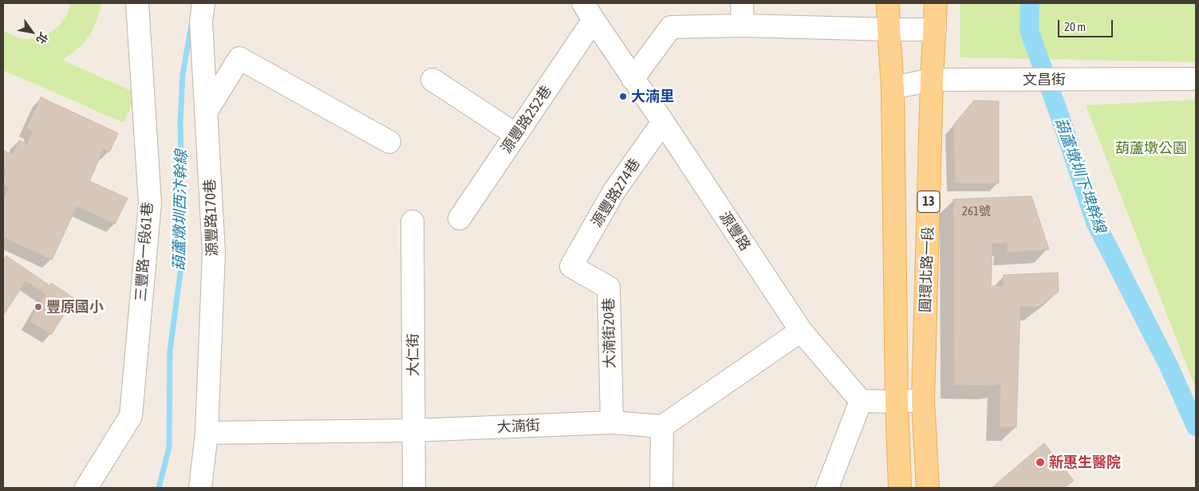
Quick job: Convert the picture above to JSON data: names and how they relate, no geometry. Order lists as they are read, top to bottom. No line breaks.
{"streets":{"main road":["13","圓環北路一段"],"street":["文昌街","源豐路252巷","源豐路274巷","源豐路170巷","源豐路","三豐路一段61巷","大湳街20巷","大仁街","大湳街"]},"crossings":[["文昌街","圓環北路一段"],["源豐路252巷","源豐路"],["源豐路274巷","源豐路"],["源豐路274巷","大湳街20巷"],["源豐路170巷","大湳街"],["大湳街20巷","大湳街"],["大仁街","大湳街"]],"water":["葫蘆墩圳下埤幹線","葫蘆燉圳西汴幹線"],"parks":["葫蘆墩公園"],"places":["大湳里","豐原國小","新惠生醫院"],"house_numbers":["261號"],"scale_bar":"20 m","north":"bottom right"}
